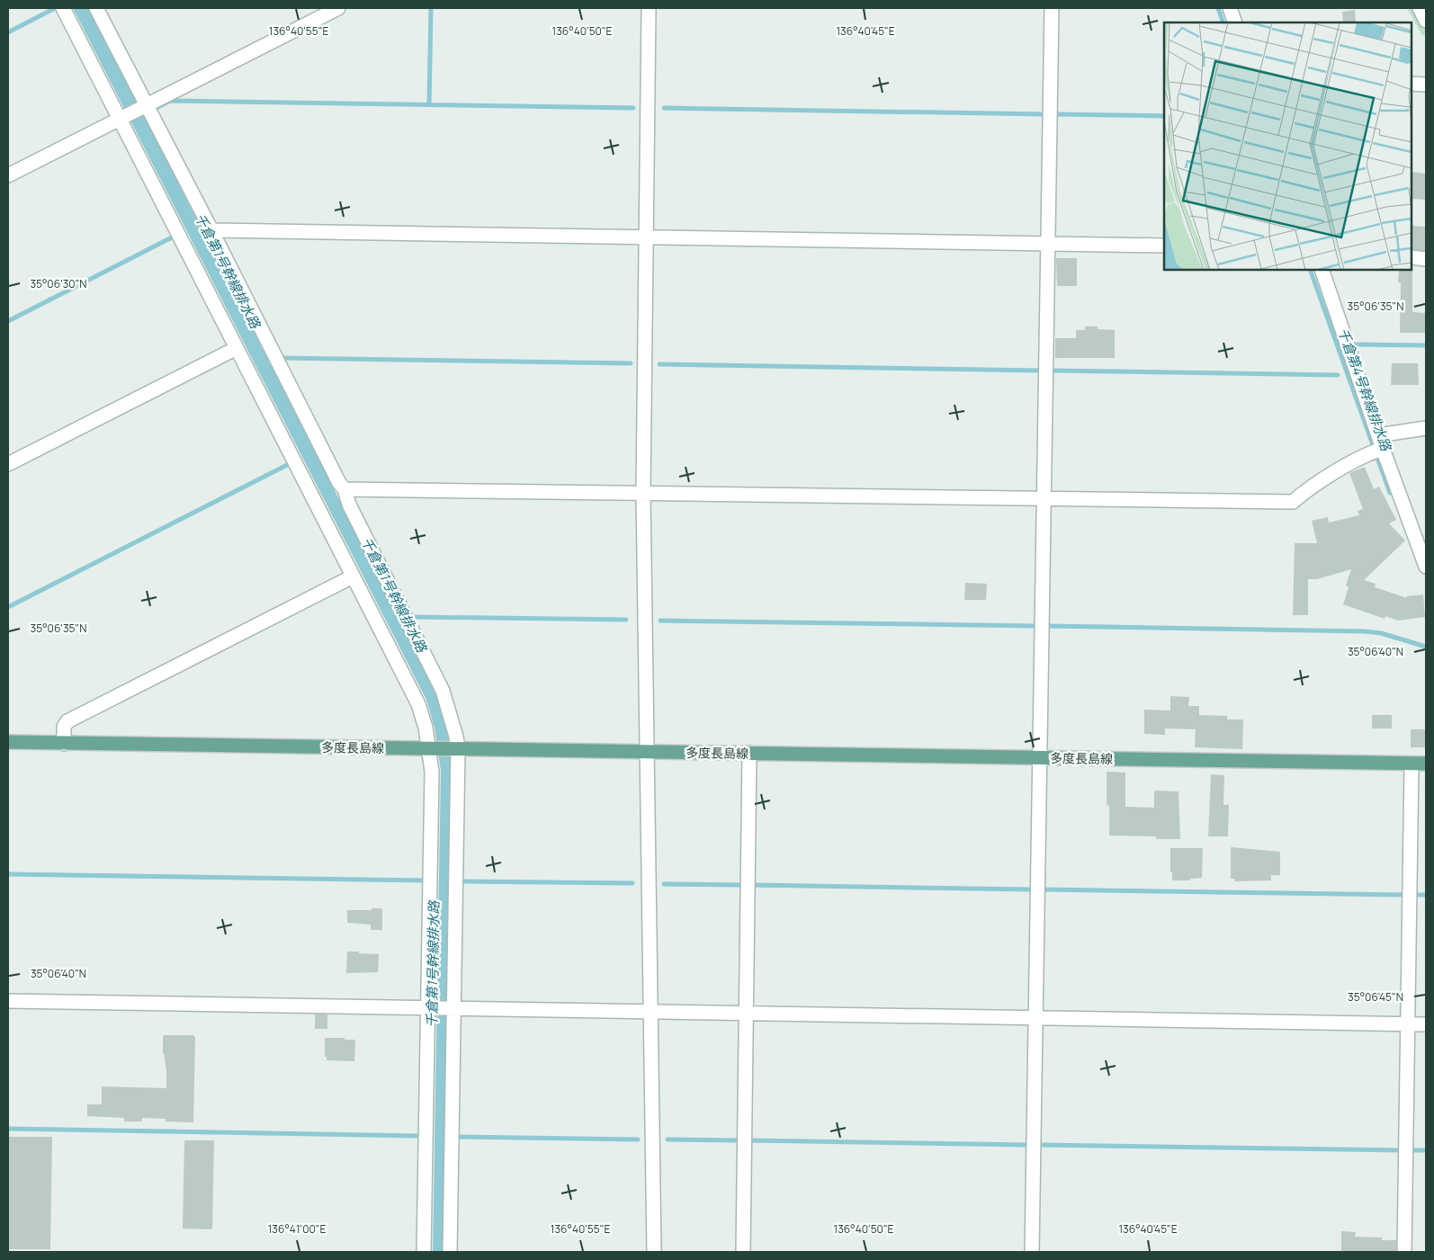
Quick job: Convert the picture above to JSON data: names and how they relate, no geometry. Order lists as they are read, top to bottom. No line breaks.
{"streets":{"main road":["多度長島線"]},"water":["千倉第1号幹線排水路","千倉第4号幹線排水路"],"coordinates":["136°40'55\"E","136°40'50\"E","136°40'45\"E","35°06'30\"N","35°06'35\"N","35°06'40\"N","35°06'45\"N","136°41'00\"E"]}
